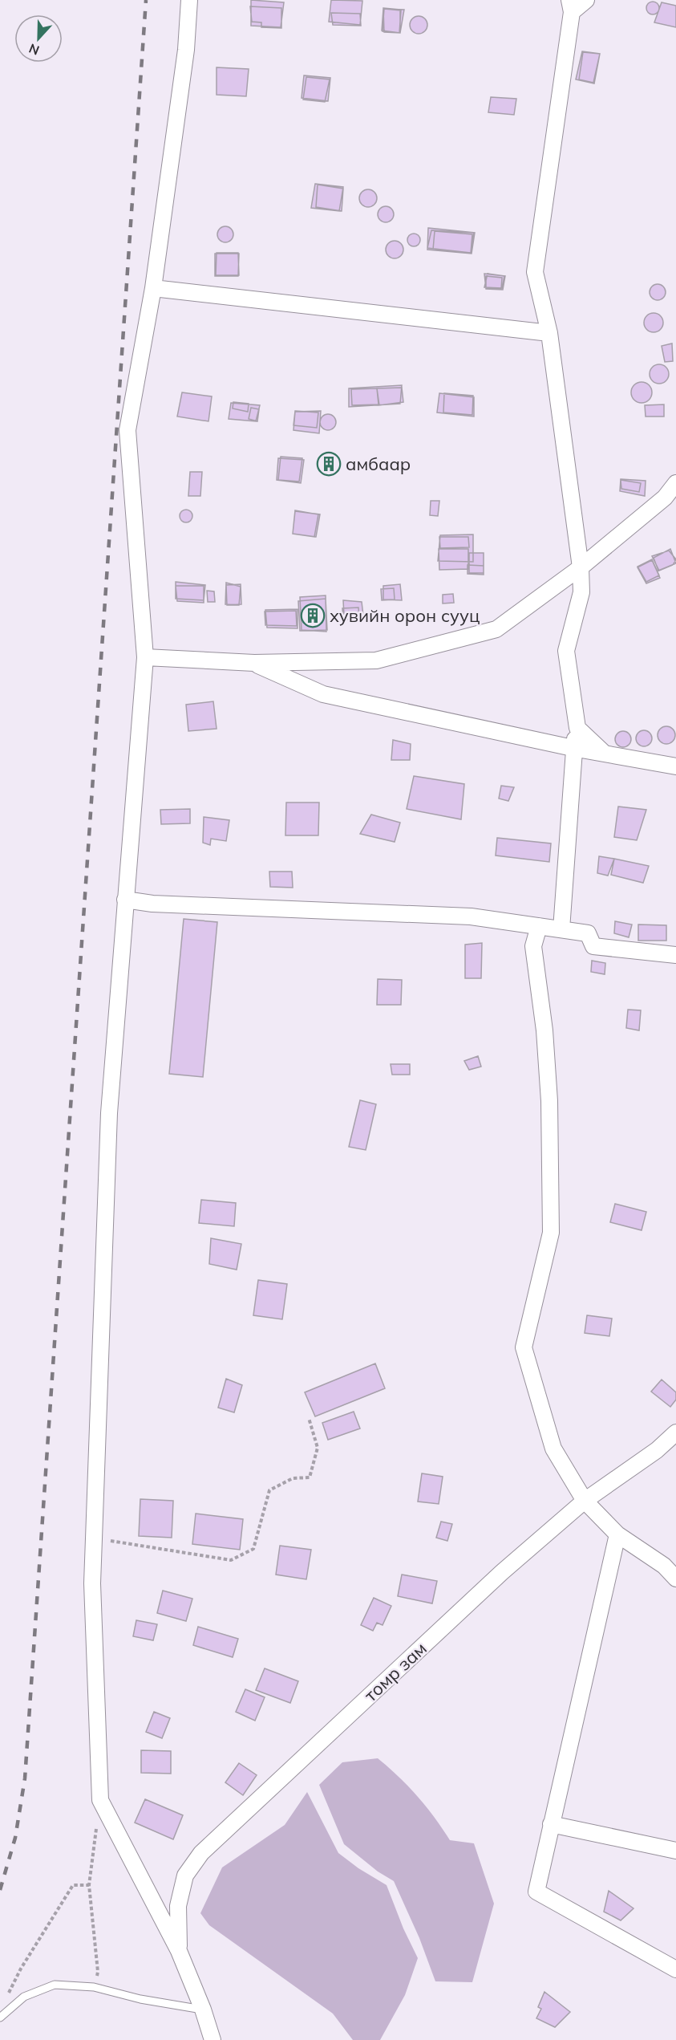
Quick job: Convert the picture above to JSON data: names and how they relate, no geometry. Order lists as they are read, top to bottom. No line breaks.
{"streets":{"street":["томр зам"]},"places":{"building":["амбаар","хувийн орон сууц"]},"north":"bottom"}
